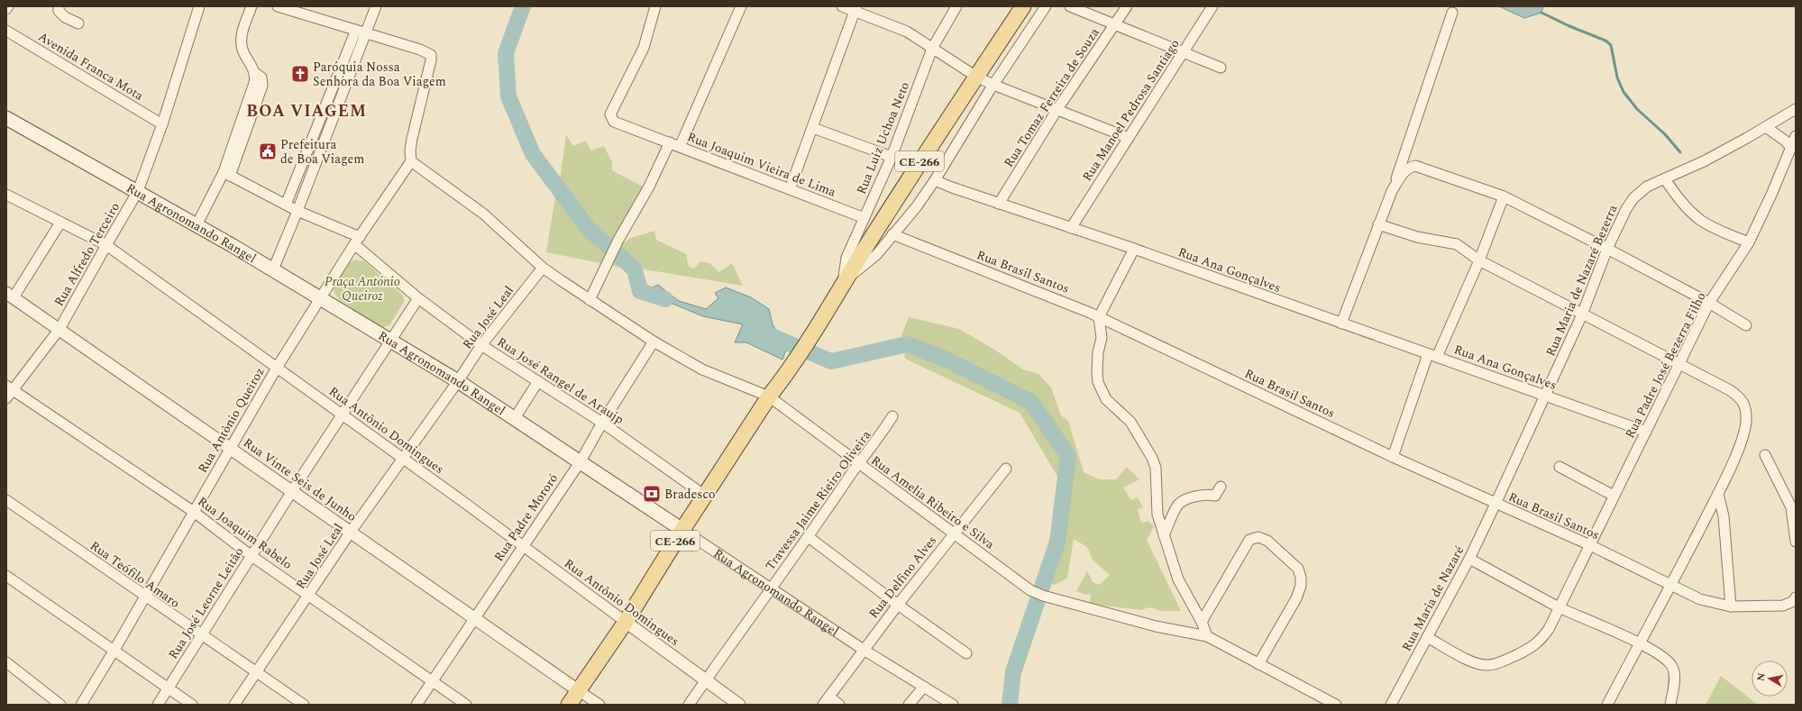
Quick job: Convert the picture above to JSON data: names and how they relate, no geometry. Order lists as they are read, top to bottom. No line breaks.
{"streets":{"main road":["CE-266","Rua Agronomando Rangel"],"street":["Avenida Franca Mota","Rua Tomaz Ferreira de Souza","Rua Manoel Pedrosa Santiago","Rua Luiz Uchoa Neto","Rua Joaquim Vieira de Lima","Rua Alfredo Terceiro","Rua Ana Gonçalves","Rua Brasil Santos","Rua Maria de Nazaré Bezerra","Rua José Leal","Rua Padre José Bezerra Filho","Rua José Rangel de Araujp","Rua Antônio Queiroz","Rua Antônio Domingues","Rua Vinte Seis de Junho","Travessa Jaime Rieiro Oliveira","Rua Amelia Ribeiro e Silva","Rua Padre Mororó","Rua Joaquim Rabelo","Rua Teófilo Amaro","Rua Delfino Alves","Rua Maria de Nazaré","Rua José Leorne Leitão"]},"crossings":[["Avenida Franca Mota","Rua Alfredo Terceiro"],["Rua Tomaz Ferreira de Souza","Rua Ana Gonçalves"],["Rua Manoel Pedrosa Santiago","Rua Ana Gonçalves"],["Rua Luiz Uchoa Neto","CE-266"],["Rua Luiz Uchoa Neto","Rua Joaquim Vieira de Lima"],["CE-266","Rua Agronomando Rangel"],["CE-266","Rua José Rangel de Araujp"],["CE-266","Rua Antônio Domingues"],["CE-266","Rua Vinte Seis de Junho"],["CE-266","Rua Amelia Ribeiro e Silva"],["Rua Agronomando Rangel","Rua Alfredo Terceiro"],["Rua Agronomando Rangel","Rua José Leal"],["Rua Agronomando Rangel","Rua Antônio Queiroz"],["Rua Agronomando Rangel","Travessa Jaime Rieiro Oliveira"],["Rua Agronomando Rangel","Rua Padre Mororó"],["Rua Agronomando Rangel","Rua Delfino Alves"],["Rua Agronomando Rangel","Rua José Leorne Leitão"],["Rua Alfredo Terceiro","Rua Antônio Domingues"],["Rua Alfredo Terceiro","Rua Vinte Seis de Junho"],["Rua Alfredo Terceiro","Rua Joaquim Rabelo"],["Rua Ana Gonçalves","Rua Maria de Nazaré Bezerra"],["Rua Ana Gonçalves","Rua Padre José Bezerra Filho"],["Rua Brasil Santos","Rua Maria de Nazaré Bezerra"],["Rua Brasil Santos","Rua Padre José Bezerra Filho"],["Rua Brasil Santos","Rua Maria de Nazaré"],["Rua Maria de Nazaré Bezerra","Rua Maria de Nazaré"],["Rua José Leal","Rua José Rangel de Araujp"],["Rua José Leal","Rua Antônio Domingues"],["Rua José Leal","Rua Vinte Seis de Junho"],["Rua José Leal","Rua Amelia Ribeiro e Silva"],["Rua José Leal","Rua Joaquim Rabelo"],["Rua José Leal","Rua Teófilo Amaro"],["Rua Padre José Bezerra Filho","Rua Maria de Nazaré"],["Rua José Rangel de Araujp","Rua Antônio Queiroz"],["Rua José Rangel de Araujp","Rua Padre Mororó"],["Rua José Rangel de Araujp","Rua José Leorne Leitão"],["Rua Antônio Queiroz","Rua Antônio Domingues"],["Rua Antônio Queiroz","Rua Vinte Seis de Junho"],["Rua Antônio Queiroz","Rua Amelia Ribeiro e Silva"],["Rua Antônio Queiroz","Rua Joaquim Rabelo"],["Rua Antônio Queiroz","Rua Teófilo Amaro"],["Rua Antônio Domingues","Travessa Jaime Rieiro Oliveira"],["Rua Antônio Domingues","Rua Padre Mororó"],["Rua Antônio Domingues","Rua José Leorne Leitão"],["Rua Vinte Seis de Junho","Rua Padre Mororó"],["Rua Vinte Seis de Junho","Rua José Leorne Leitão"],["Travessa Jaime Rieiro Oliveira","Rua Amelia Ribeiro e Silva"],["Rua Amelia Ribeiro e Silva","Rua Padre Mororó"],["Rua Amelia Ribeiro e Silva","Rua Delfino Alves"],["Rua Padre Mororó","Rua Joaquim Rabelo"],["Rua Joaquim Rabelo","Rua José Leorne Leitão"],["Rua Teófilo Amaro","Rua José Leorne Leitão"]],"districts":["BOA VIAGEM"],"parks":["Praça António Queiroz"],"places":{"church":["Paróquia Nossa Senhora da Boa Viagem"],"public building":["Prefeitura de Boa Viagem"],"bank":["Bradesco"]},"north":"left"}
